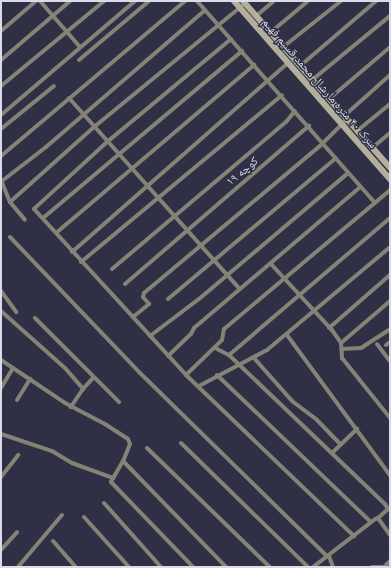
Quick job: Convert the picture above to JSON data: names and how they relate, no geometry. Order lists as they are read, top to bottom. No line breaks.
{"streets":{"street":["سرک ۴۰ متره مارشال محمد قسیم فهیم","کوچه ۱۹"]}}
